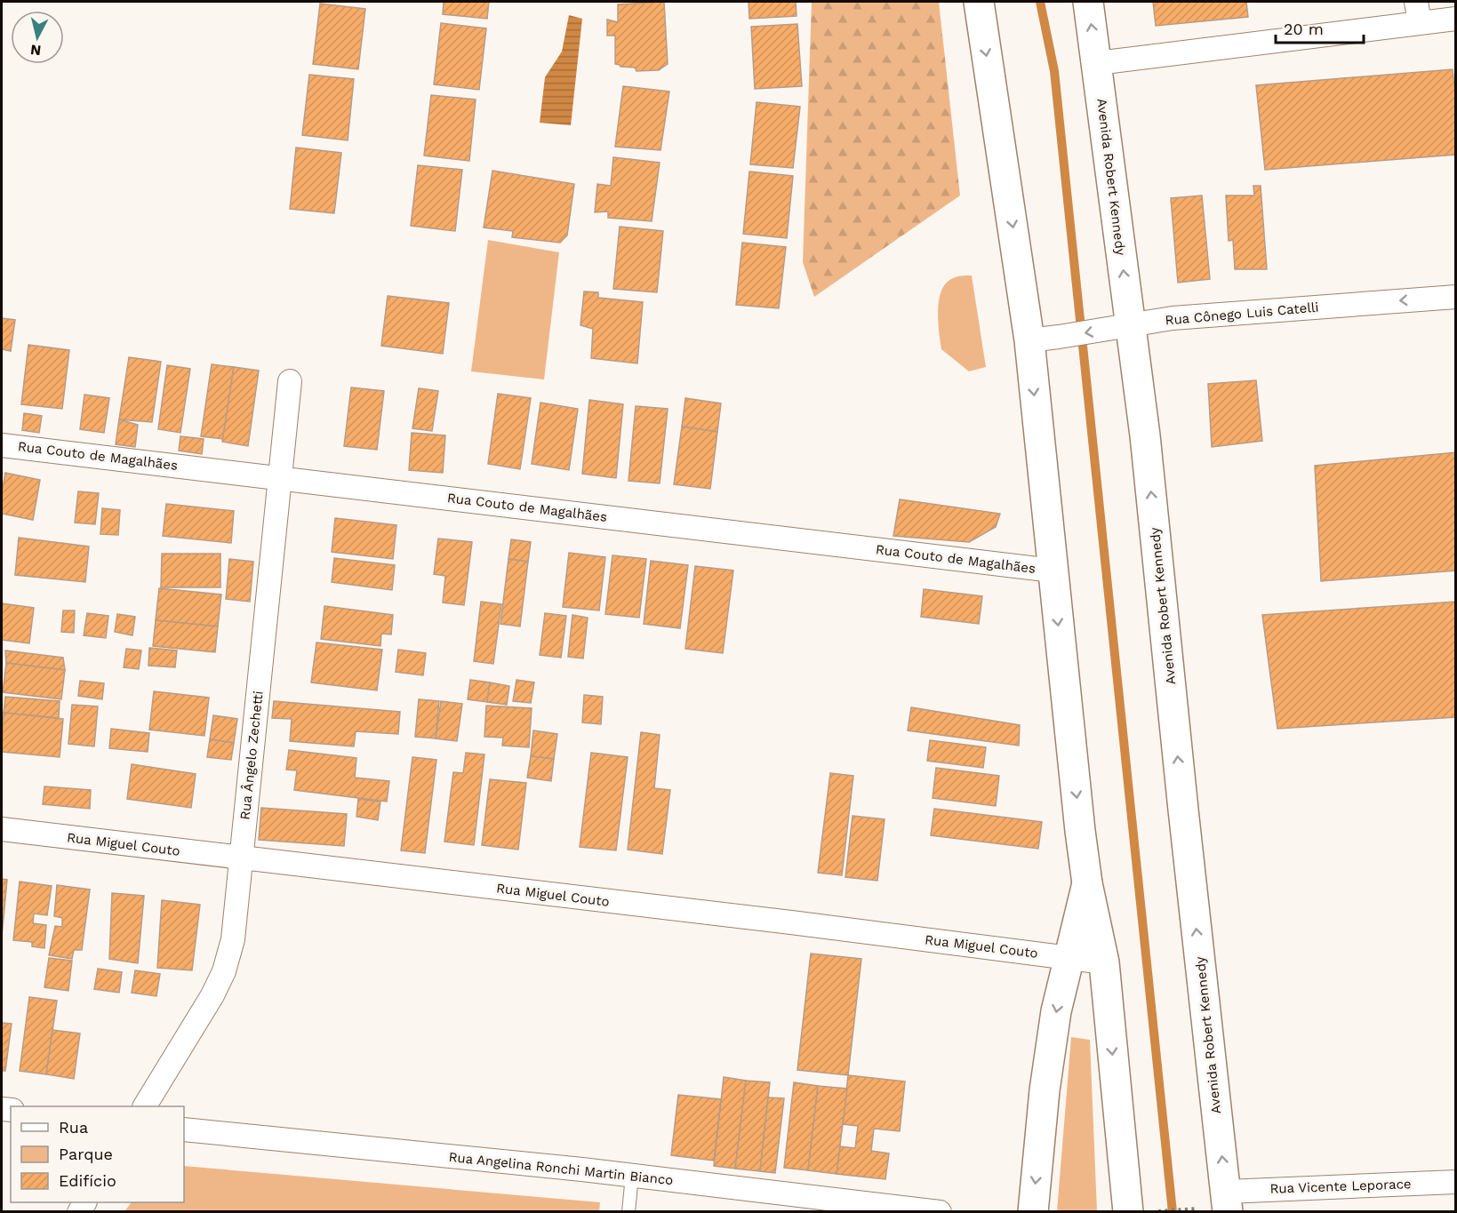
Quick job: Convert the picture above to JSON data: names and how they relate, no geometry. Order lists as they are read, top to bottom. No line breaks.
{"streets":{"main road":["Avenida Robert Kennedy"],"street":["Rua Cônego Luis Catelli","Rua Couto de Magalhães","Rua Ângelo Zechetti","Rua Miguel Couto","Rua Angelina Ronchi Martin Bianco","Rua Vicente Leporace"]},"crossings":[["Avenida Robert Kennedy","Rua Cônego Luis Catelli"],["Avenida Robert Kennedy","Rua Vicente Leporace"],["Rua Couto de Magalhães","Rua Ângelo Zechetti"],["Rua Ângelo Zechetti","Rua Miguel Couto"]],"one_way":["Rua Cônego Luis Catelli"],"legend":["Rua","Parque","Edifício"],"scale_bar":"20 m","north":"bottom"}
